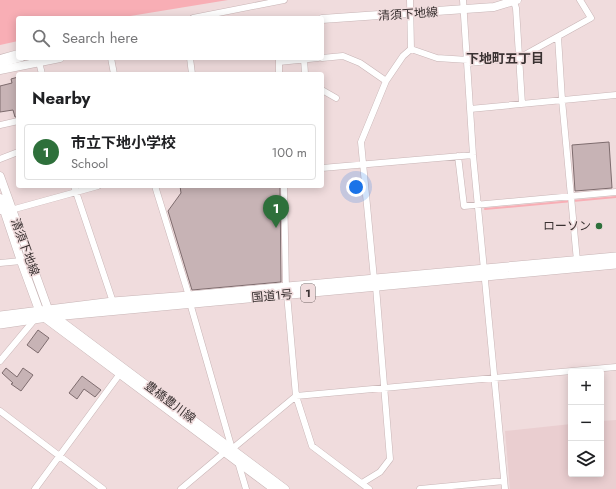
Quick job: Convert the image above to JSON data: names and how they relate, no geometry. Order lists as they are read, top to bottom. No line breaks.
{"streets":{"highway":["1","国道1号"],"main road":["清須下地線","豊橋豊川線"]},"crossings":[["清須下地線","国道1号"],["清須下地線","豊橋豊川線"],["国道1号","豊橋豊川線"]],"districts":["下地町五丁目"],"places":["ローソン"],"page":{"search":"Search here","heading":"Nearby","list":[{"mark":"1","name":"市立下地小学校","note":"School","value":"100 m"}],"pins":"1","map_buttons":["+","−"]}}
